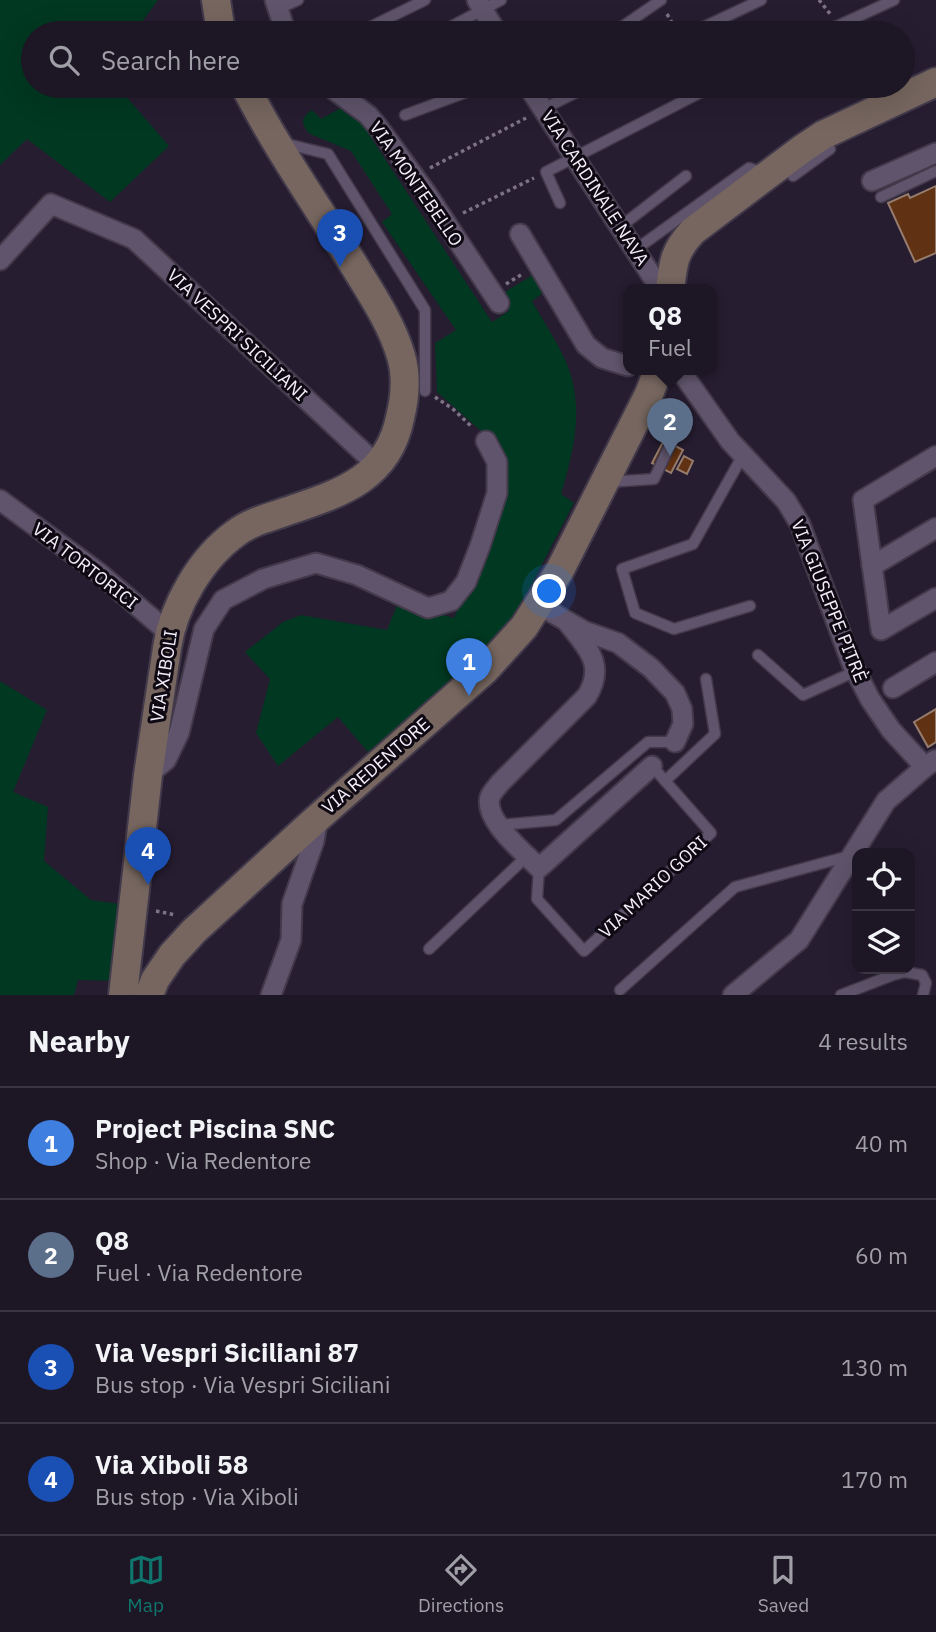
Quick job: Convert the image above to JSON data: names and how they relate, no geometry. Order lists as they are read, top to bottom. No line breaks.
{"streets":{"street":["VIA MONTEBELLO","VIA CARDINALE NAVA","VIA VESPRI SICILIANI","VIA TORTORICI","VIA GIUSEPPE PITRÈ","VIA XIBOLI","VIA REDENTORE","VIA MARIO GORI"]},"crossings":[["VIA VESPRI SICILIANI","VIA XIBOLI"],["VIA TORTORICI","VIA XIBOLI"],["VIA GIUSEPPE PITRÈ","VIA REDENTORE"]],"page":{"search":"Search here","pins":["3","2","1","4"],"popup":["Q8","Fuel"],"heading":["Nearby","4 results"],"list":[{"mark":"1","name":"Project Piscina SNC","note":"Shop · Via Redentore","value":"40 m"},{"mark":"2","name":"Q8","note":"Fuel · Via Redentore","value":"60 m"},{"mark":"3","name":"Via Vespri Siciliani 87","note":"Bus stop · Via Vespri Siciliani","value":"130 m"},{"mark":"4","name":"Via Xiboli 58","note":"Bus stop · Via Xiboli","value":"170 m"}],"nav":["Map","Directions","Saved"]}}
